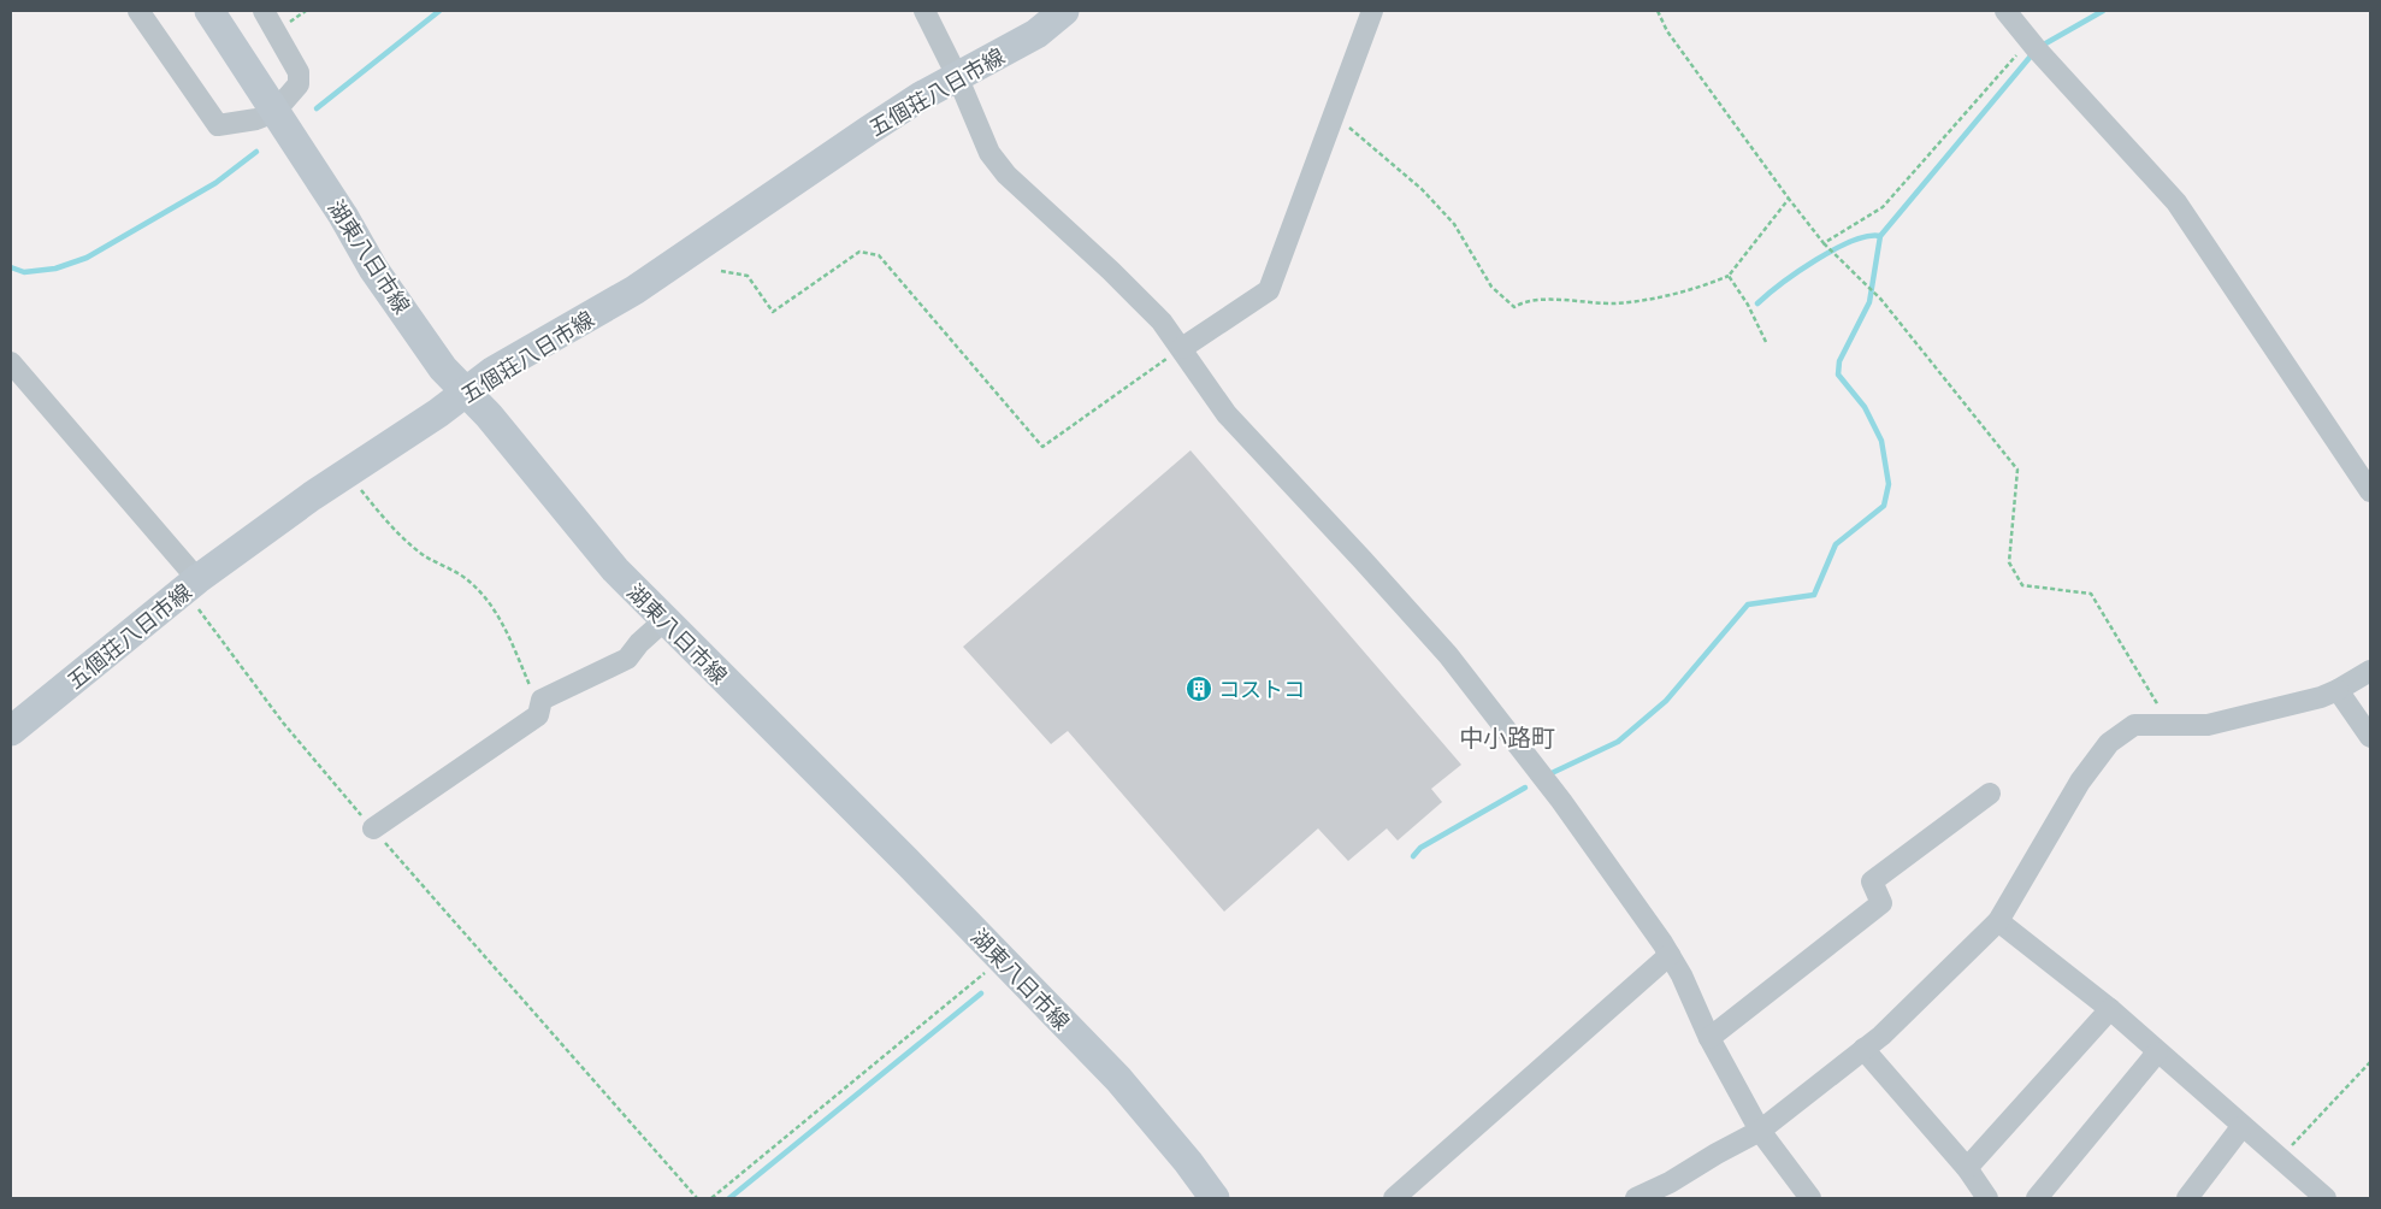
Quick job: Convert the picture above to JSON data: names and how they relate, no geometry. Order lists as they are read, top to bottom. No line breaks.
{"streets":{"main road":["五個荘八日市線","湖東八日市線"]},"crossings":[["五個荘八日市線","湖東八日市線"]],"districts":["中小路町"],"places":{"building":["コストコ"]}}
